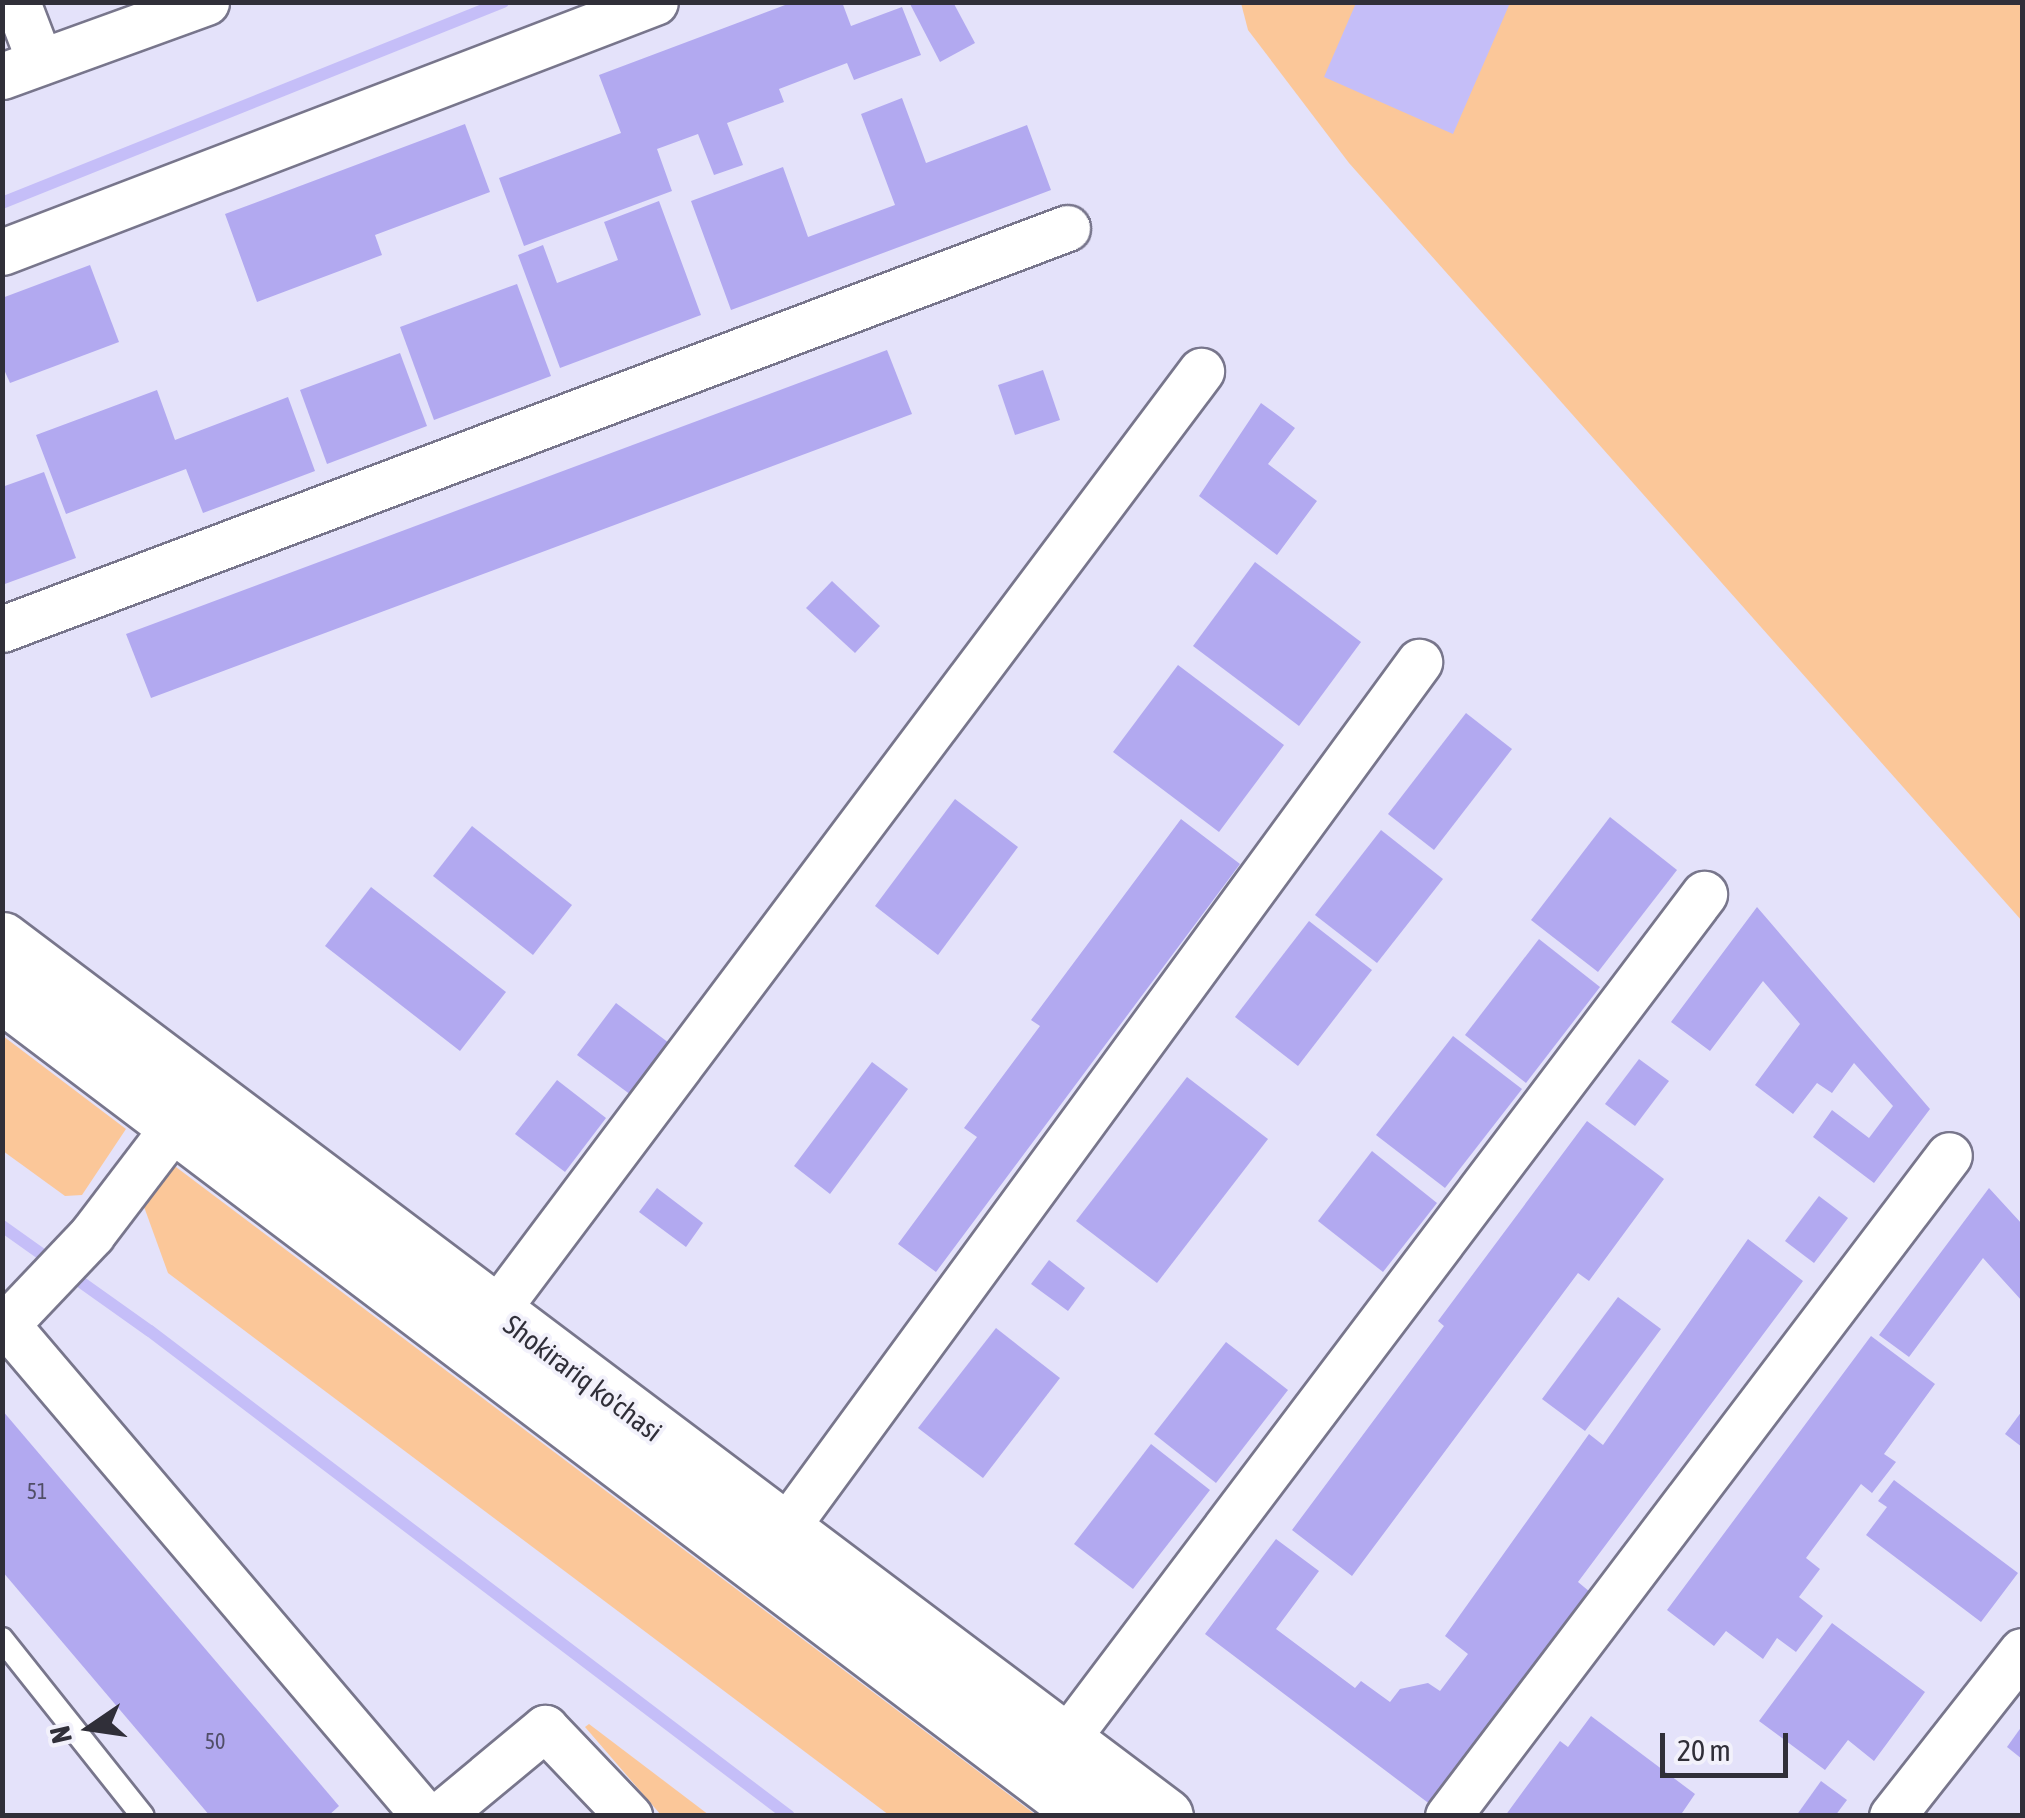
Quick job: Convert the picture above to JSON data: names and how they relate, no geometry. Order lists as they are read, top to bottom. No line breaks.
{"streets":{"main road":["Shokirariq ko'chasi"]},"house_numbers":["51","50"],"scale_bar":"20 m","north":"left"}
